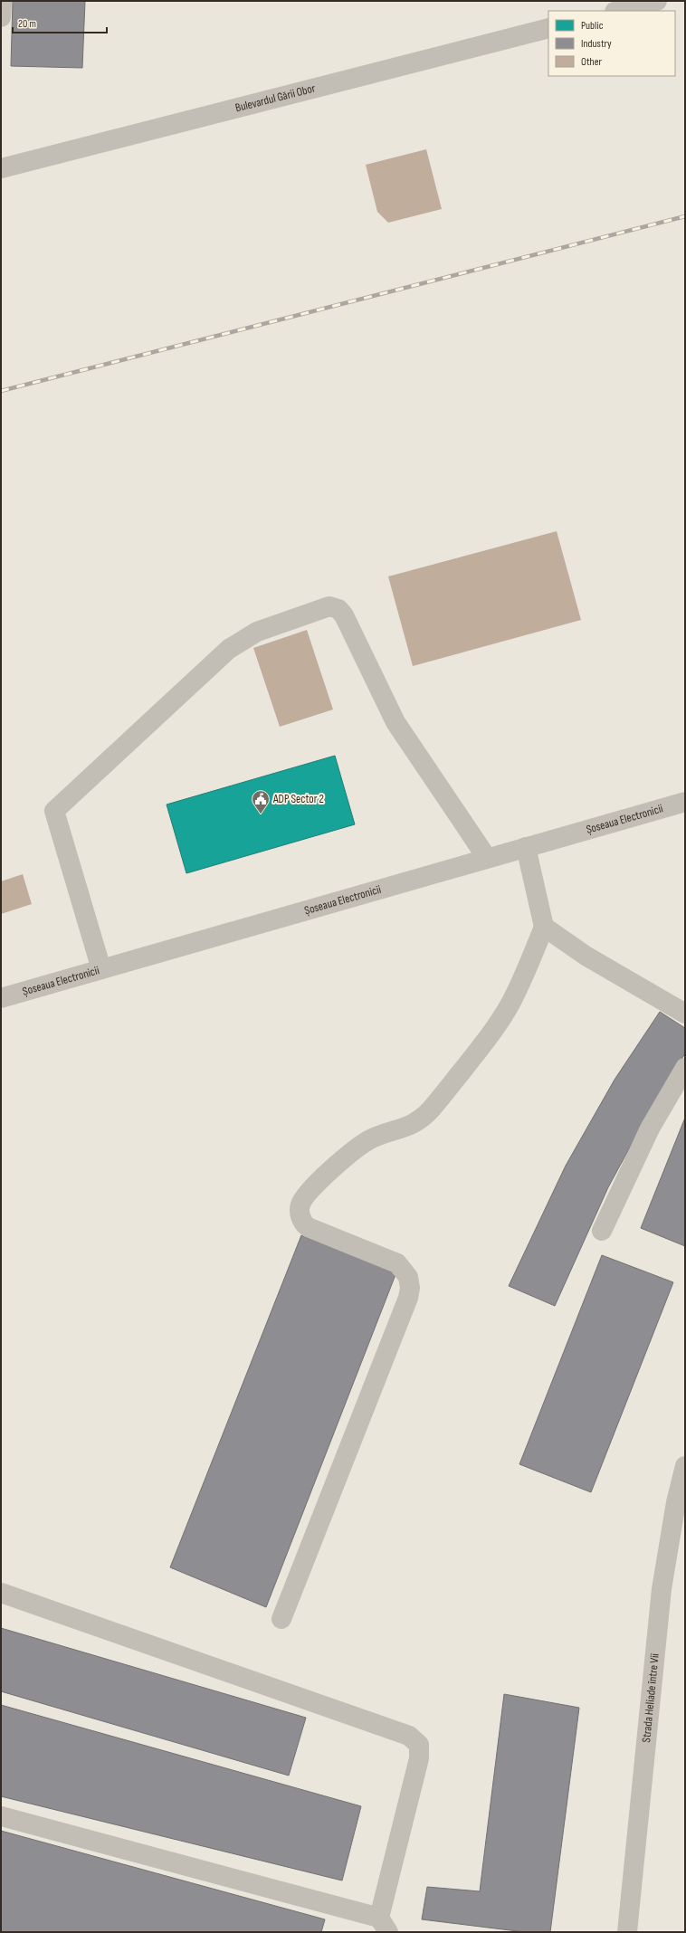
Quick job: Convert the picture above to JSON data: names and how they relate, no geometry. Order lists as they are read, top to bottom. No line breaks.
{"streets":{"street":["Bulevardul Gării Obor","Șoseaua Electronicii","Strada Heliade între Vii"]},"places":{"public building":["ADP Sector 2"]},"legend":["Public","Industry","Other"],"scale_bar":"20 m"}
